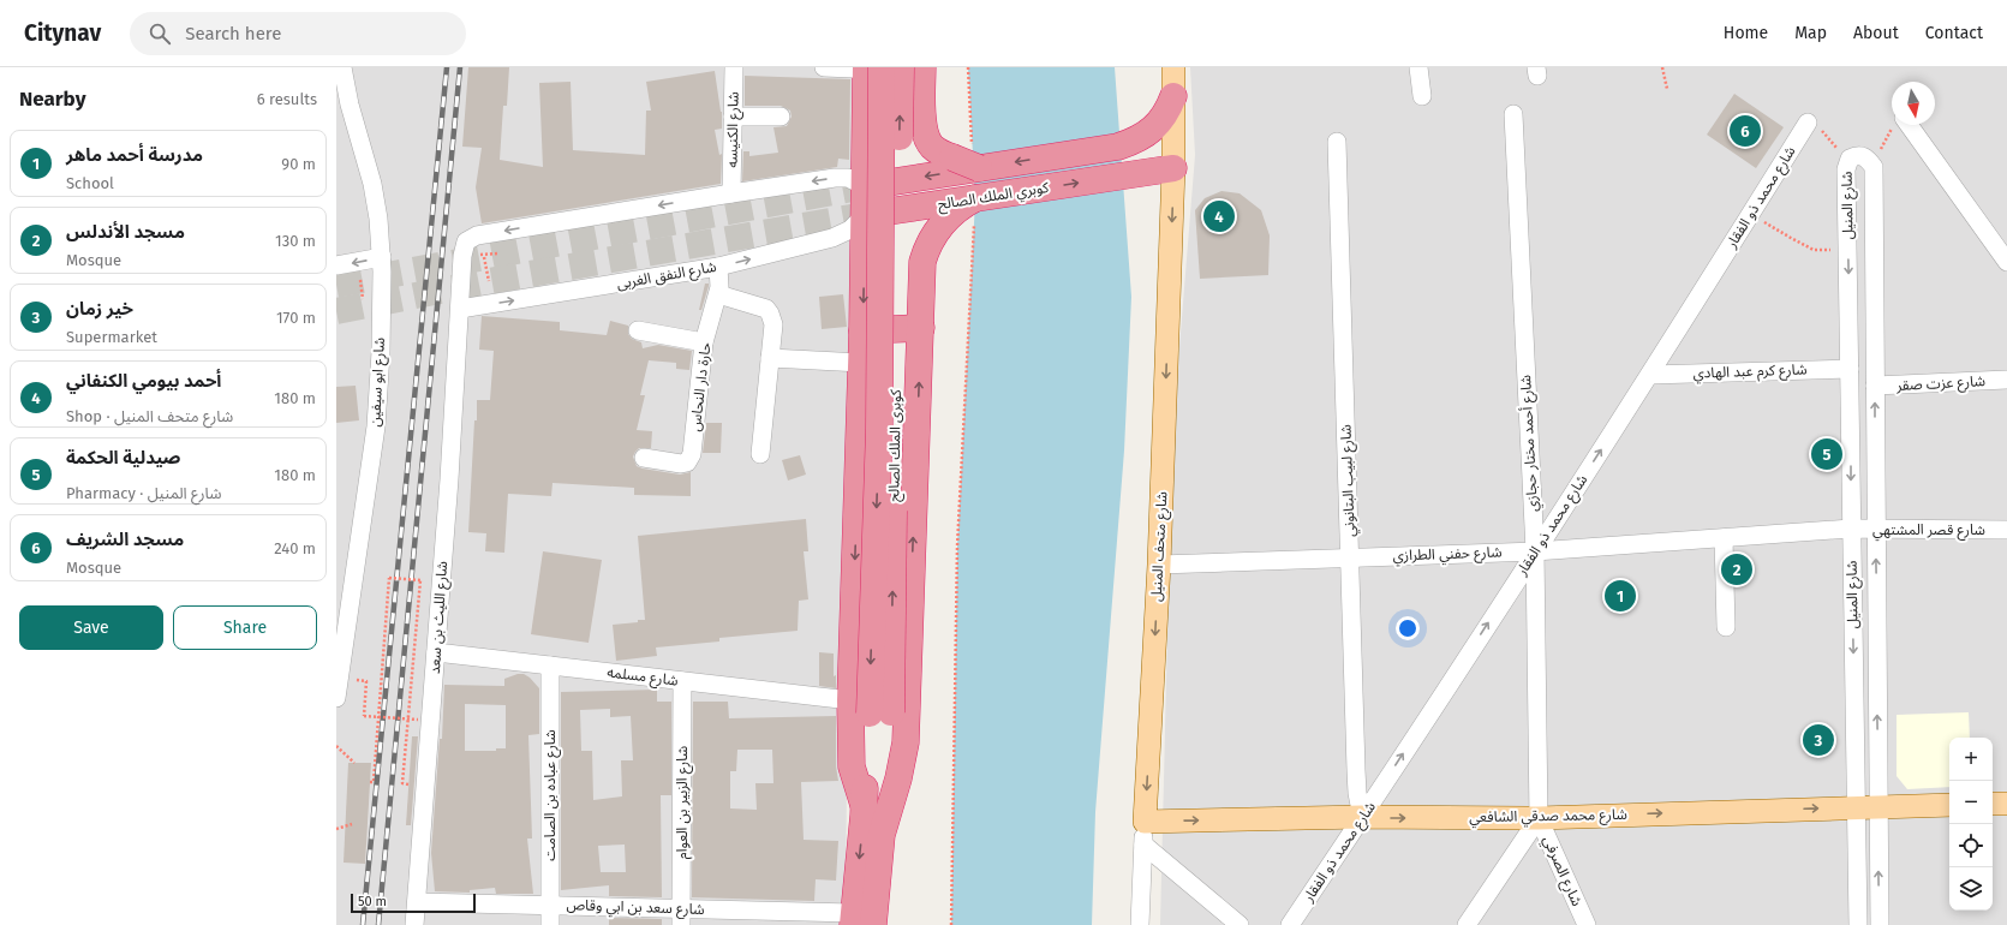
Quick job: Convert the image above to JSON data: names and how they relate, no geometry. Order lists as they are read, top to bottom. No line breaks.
{"streets":{"highway":["كوبري الملك الصالح","كوبرى الملك الصالح"],"main road":["شارع متحف المنيل","شارع محمد صدقي الشافعي"],"street":["شارع الكنيسه","شارع محمد ذو الفقار","شارع المنيل","شارع النفق الغربى","شارع كرم عبد الهادي","شارع ابو سيفين","شارع عزت صقر","حارة دار النحاس","شارع أحمد مختار حجازي","شارع لبيب البتانوني","شارع قصر المشتهي","شارع حفني الطرازي","شارع الليث بن سعد","شارع مسلمه","شارع عباده بن الصامت","شارع الزبير بن العوام","شارع الصرفي","شارع سعد بن ابي وقاص"]},"crossings":[["شارع الكنيسه","شارع الليث بن سعد"],["كوبري الملك الصالح","شارع النفق الغربى"],["كوبري الملك الصالح","شارع متحف المنيل"],["شارع محمد ذو الفقار","شارع كرم عبد الهادي"],["شارع محمد ذو الفقار","شارع أحمد مختار حجازي"],["شارع محمد ذو الفقار","شارع لبيب البتانوني"],["شارع محمد ذو الفقار","شارع حفني الطرازي"],["شارع محمد ذو الفقار","شارع محمد صدقي الشافعي"],["شارع المنيل","شارع كرم عبد الهادي"],["شارع المنيل","شارع عزت صقر"],["شارع المنيل","شارع قصر المشتهي"],["شارع المنيل","شارع حفني الطرازي"],["شارع المنيل","شارع محمد صدقي الشافعي"],["شارع النفق الغربى","حارة دار النحاس"],["شارع النفق الغربى","شارع الليث بن سعد"],["شارع أحمد مختار حجازي","شارع حفني الطرازي"],["شارع أحمد مختار حجازي","شارع محمد صدقي الشافعي"],["شارع أحمد مختار حجازي","شارع الصرفي"],["كوبرى الملك الصالح","شارع سعد بن ابي وقاص"],["شارع لبيب البتانوني","شارع حفني الطرازي"],["شارع لبيب البتانوني","شارع محمد صدقي الشافعي"],["شارع قصر المشتهي","شارع حفني الطرازي"],["شارع متحف المنيل","شارع حفني الطرازي"],["شارع متحف المنيل","شارع محمد صدقي الشافعي"],["شارع الليث بن سعد","شارع مسلمه"],["شارع الليث بن سعد","شارع سعد بن ابي وقاص"],["شارع مسلمه","شارع عباده بن الصامت"],["شارع مسلمه","شارع الزبير بن العوام"],["شارع عباده بن الصامت","شارع سعد بن ابي وقاص"],["شارع الزبير بن العوام","شارع سعد بن ابي وقاص"],["شارع محمد صدقي الشافعي","شارع الصرفي"]],"one_way":["شارع محمد ذو الفقار","شارع متحف المنيل","شارع محمد صدقي الشافعي"],"scale_bar":"50 m","north":"bottom","page":{"header":"Citynav","search":"Search here","nav":["Home","Map","About","Contact"],"heading":["Nearby","6 results"],"pins":["6","4","5","2","1","3"],"list":[{"mark":"1","name":"مدرسة أحمد ماهر","note":"School","value":"90 m"},{"mark":"2","name":"مسجد الأندلس","note":"Mosque","value":"130 m"},{"mark":"3","name":"خير زمان","note":"Supermarket","value":"170 m"},{"mark":"4","name":"أحمد بيومي الكنفاني","note":"Shop · شارع متحف المنيل","value":"180 m"},{"mark":"5","name":"صيدلية الحكمة","note":"Pharmacy · شارع المنيل","value":"180 m"},{"mark":"6","name":"مسجد الشريف","note":"Mosque","value":"240 m"}],"buttons":["Save","Share"],"map_buttons":["+","−"],"scale":"50 m"}}
